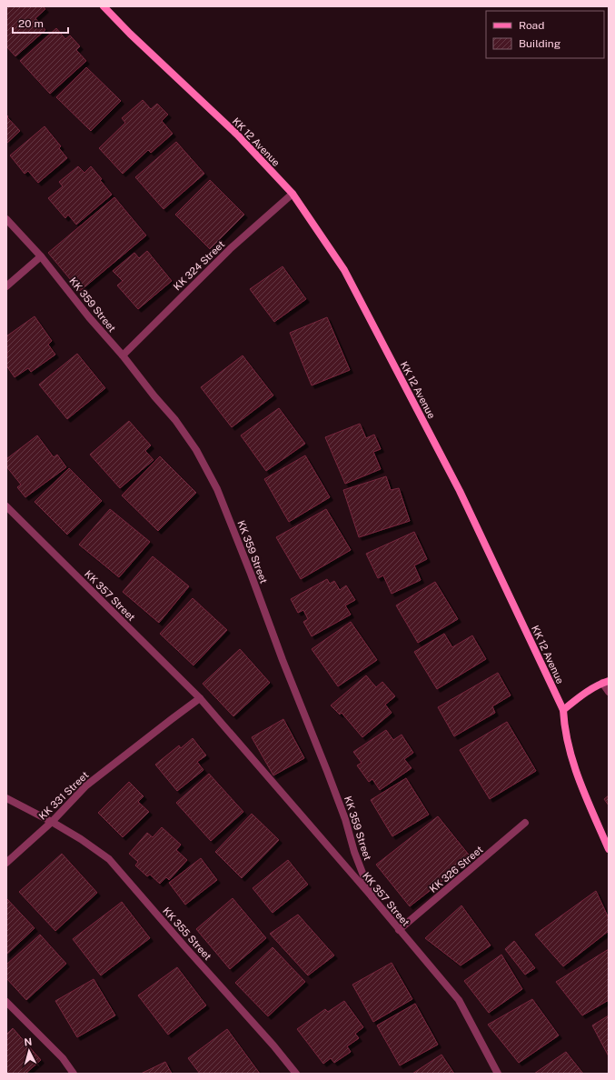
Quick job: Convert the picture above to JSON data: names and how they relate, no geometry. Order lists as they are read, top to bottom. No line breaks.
{"streets":{"main road":["KK 12 Avenue"],"street":["KK 324 Street","KK 359 Street","KK 357 Street","KK 331 Street","KK 326 Street","KK 355 Street"]},"crossings":[["KK 12 Avenue","KK 324 Street"],["KK 324 Street","KK 359 Street"],["KK 359 Street","KK 357 Street"],["KK 357 Street","KK 331 Street"],["KK 357 Street","KK 326 Street"],["KK 331 Street","KK 355 Street"]],"legend":["Road","Building"],"scale_bar":"20 m","north":"top"}
